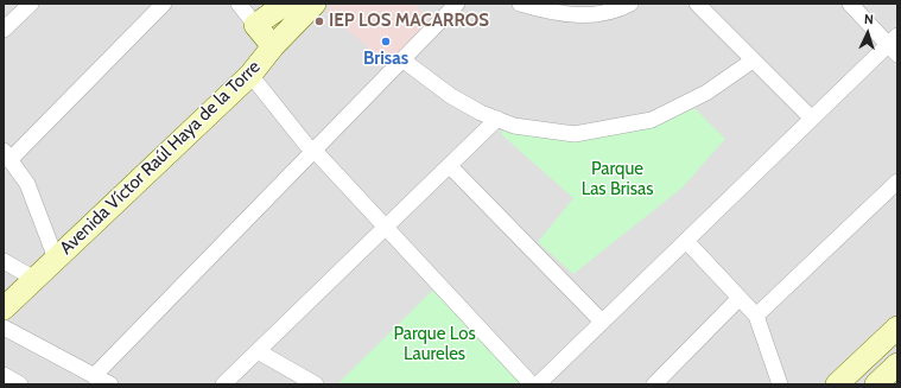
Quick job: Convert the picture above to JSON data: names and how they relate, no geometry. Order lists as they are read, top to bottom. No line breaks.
{"streets":{"street":["Avenida Víctor Raúl Haya de la Torre"]},"parks":["Parque Las Brisas","Parque Los Laureles"],"places":["IEP LOS MACARROS","Brisas"],"north":"top"}
